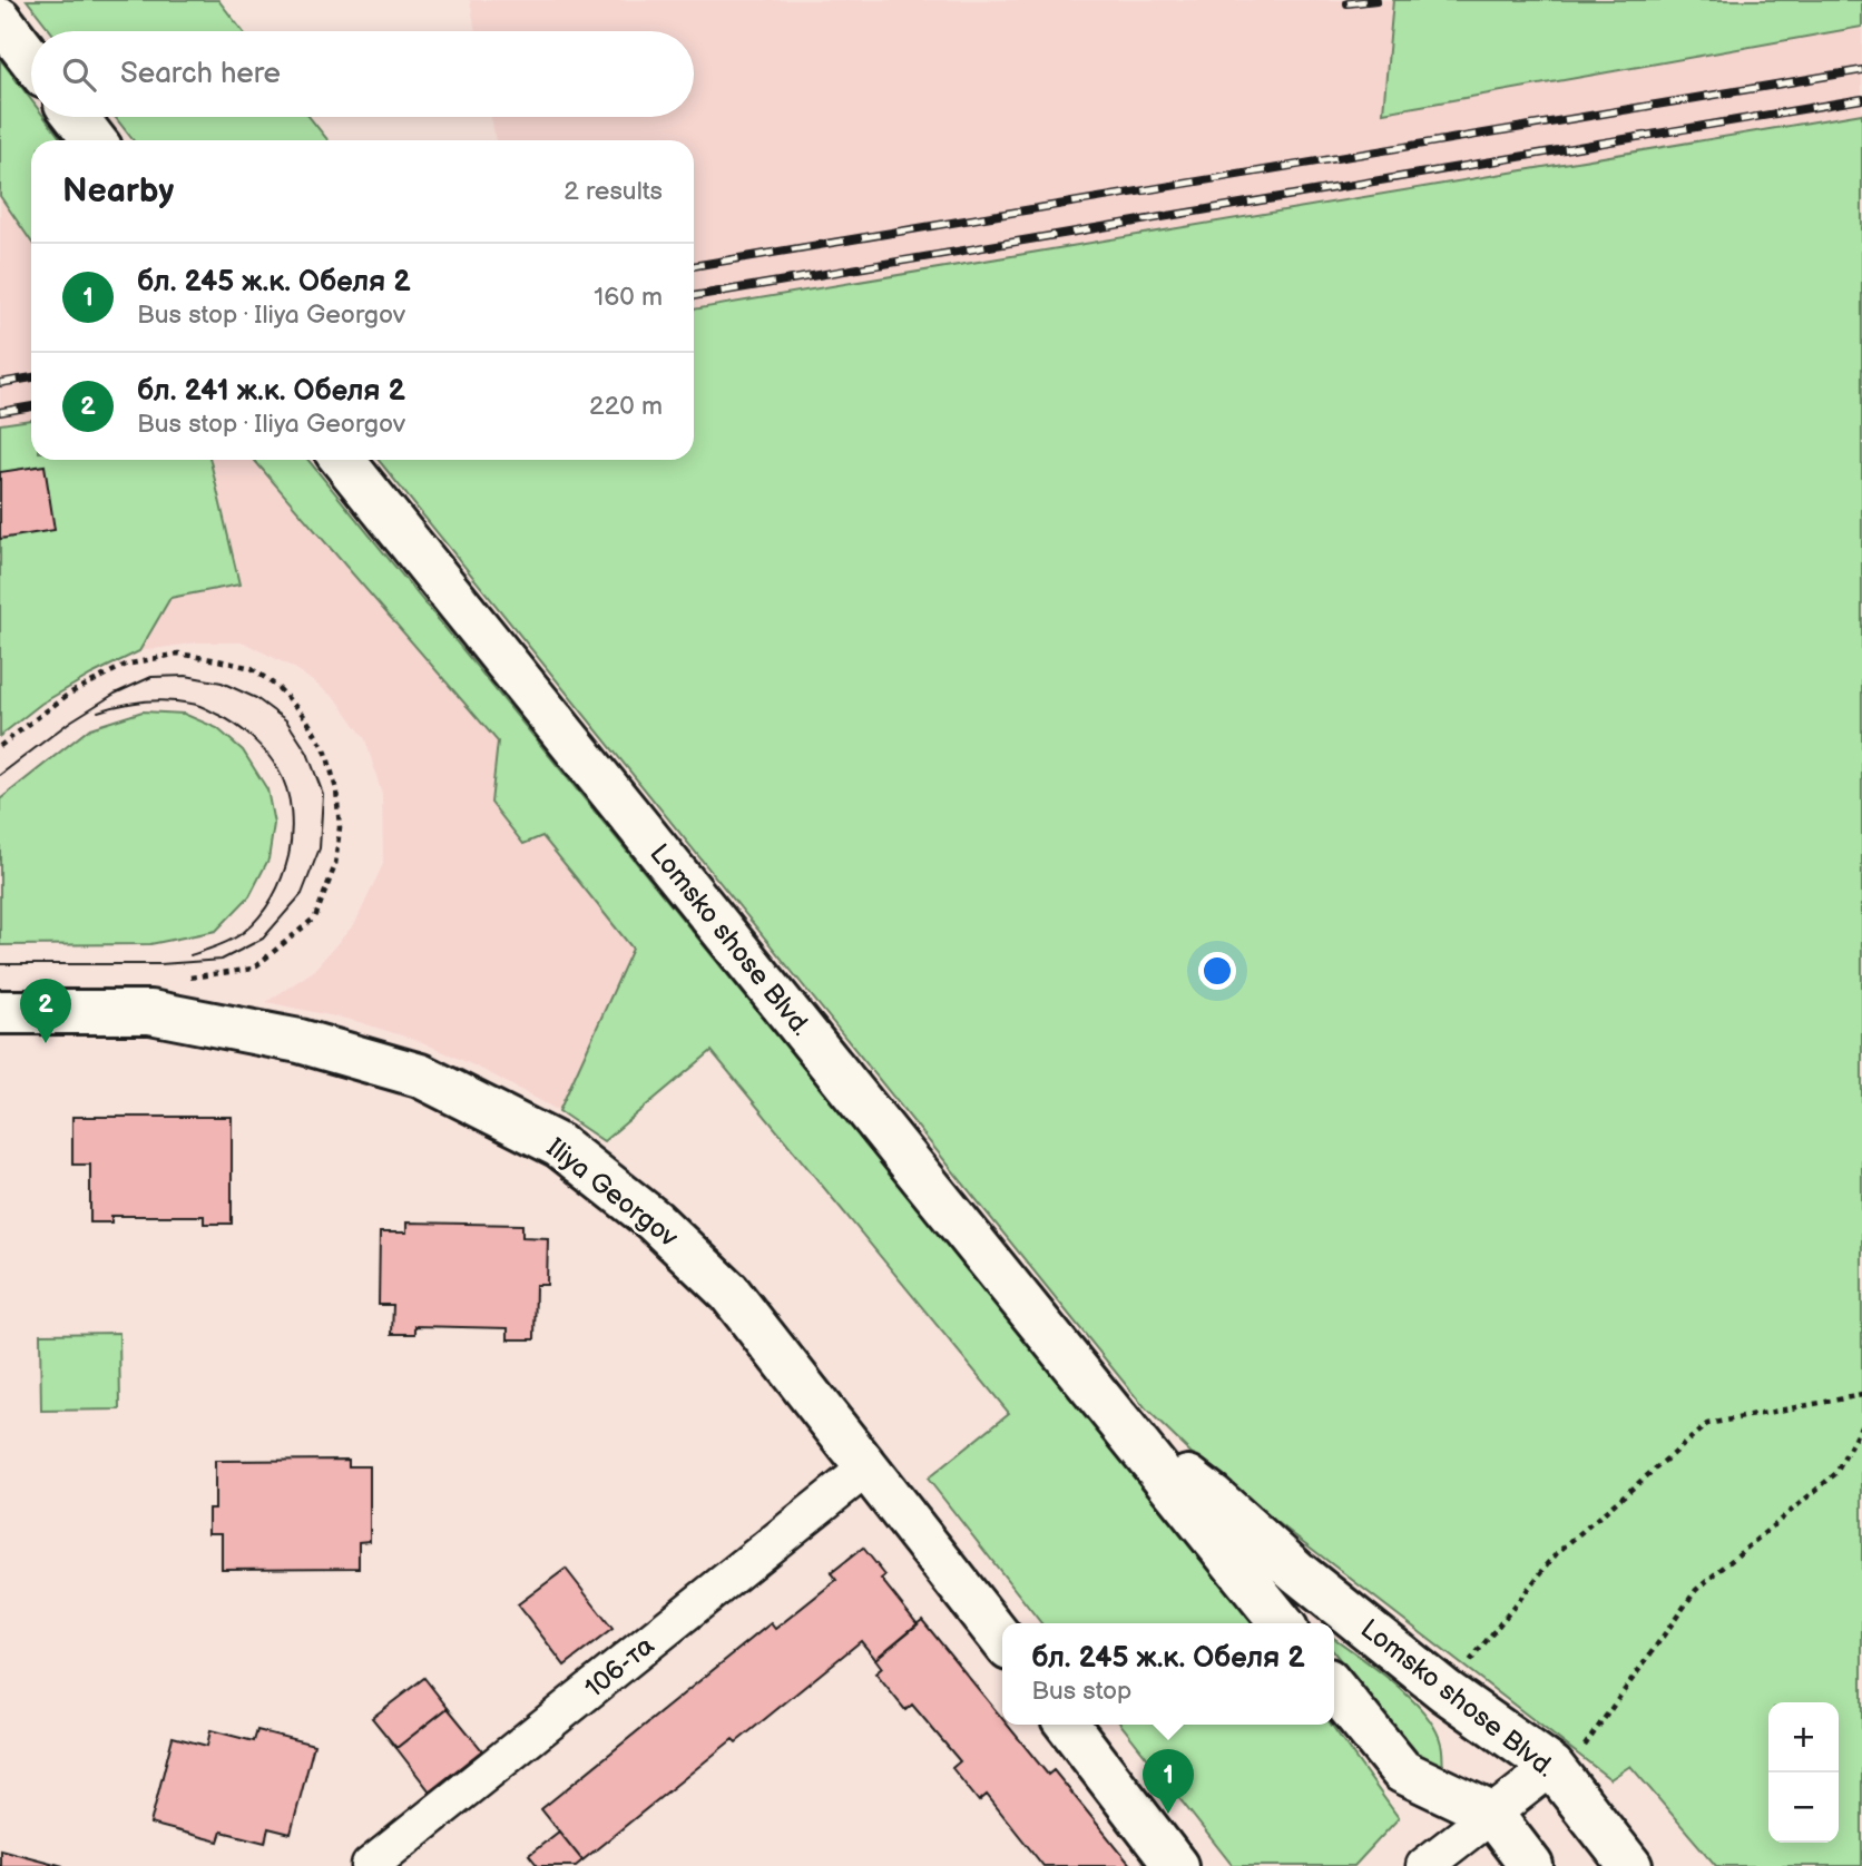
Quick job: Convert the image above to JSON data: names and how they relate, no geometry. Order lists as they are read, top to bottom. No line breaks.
{"streets":{"main road":["Lomsko shose Blvd.","Iliya Georgov"],"street":["106-та"]},"crossings":[["Iliya Georgov","106-та"]],"page":{"search":"Search here","heading":["Nearby","2 results"],"list":[{"mark":"1","name":"бл. 245 ж.к. Обеля 2","note":"Bus stop · Iliya Georgov","value":"160 m"},{"mark":"2","name":"бл. 241 ж.к. Обеля 2","note":"Bus stop · Iliya Georgov","value":"220 m"}],"pins":["2","1"],"popup":["бл. 245 ж.к. Обеля 2","Bus stop"],"map_buttons":["+","−"]}}
